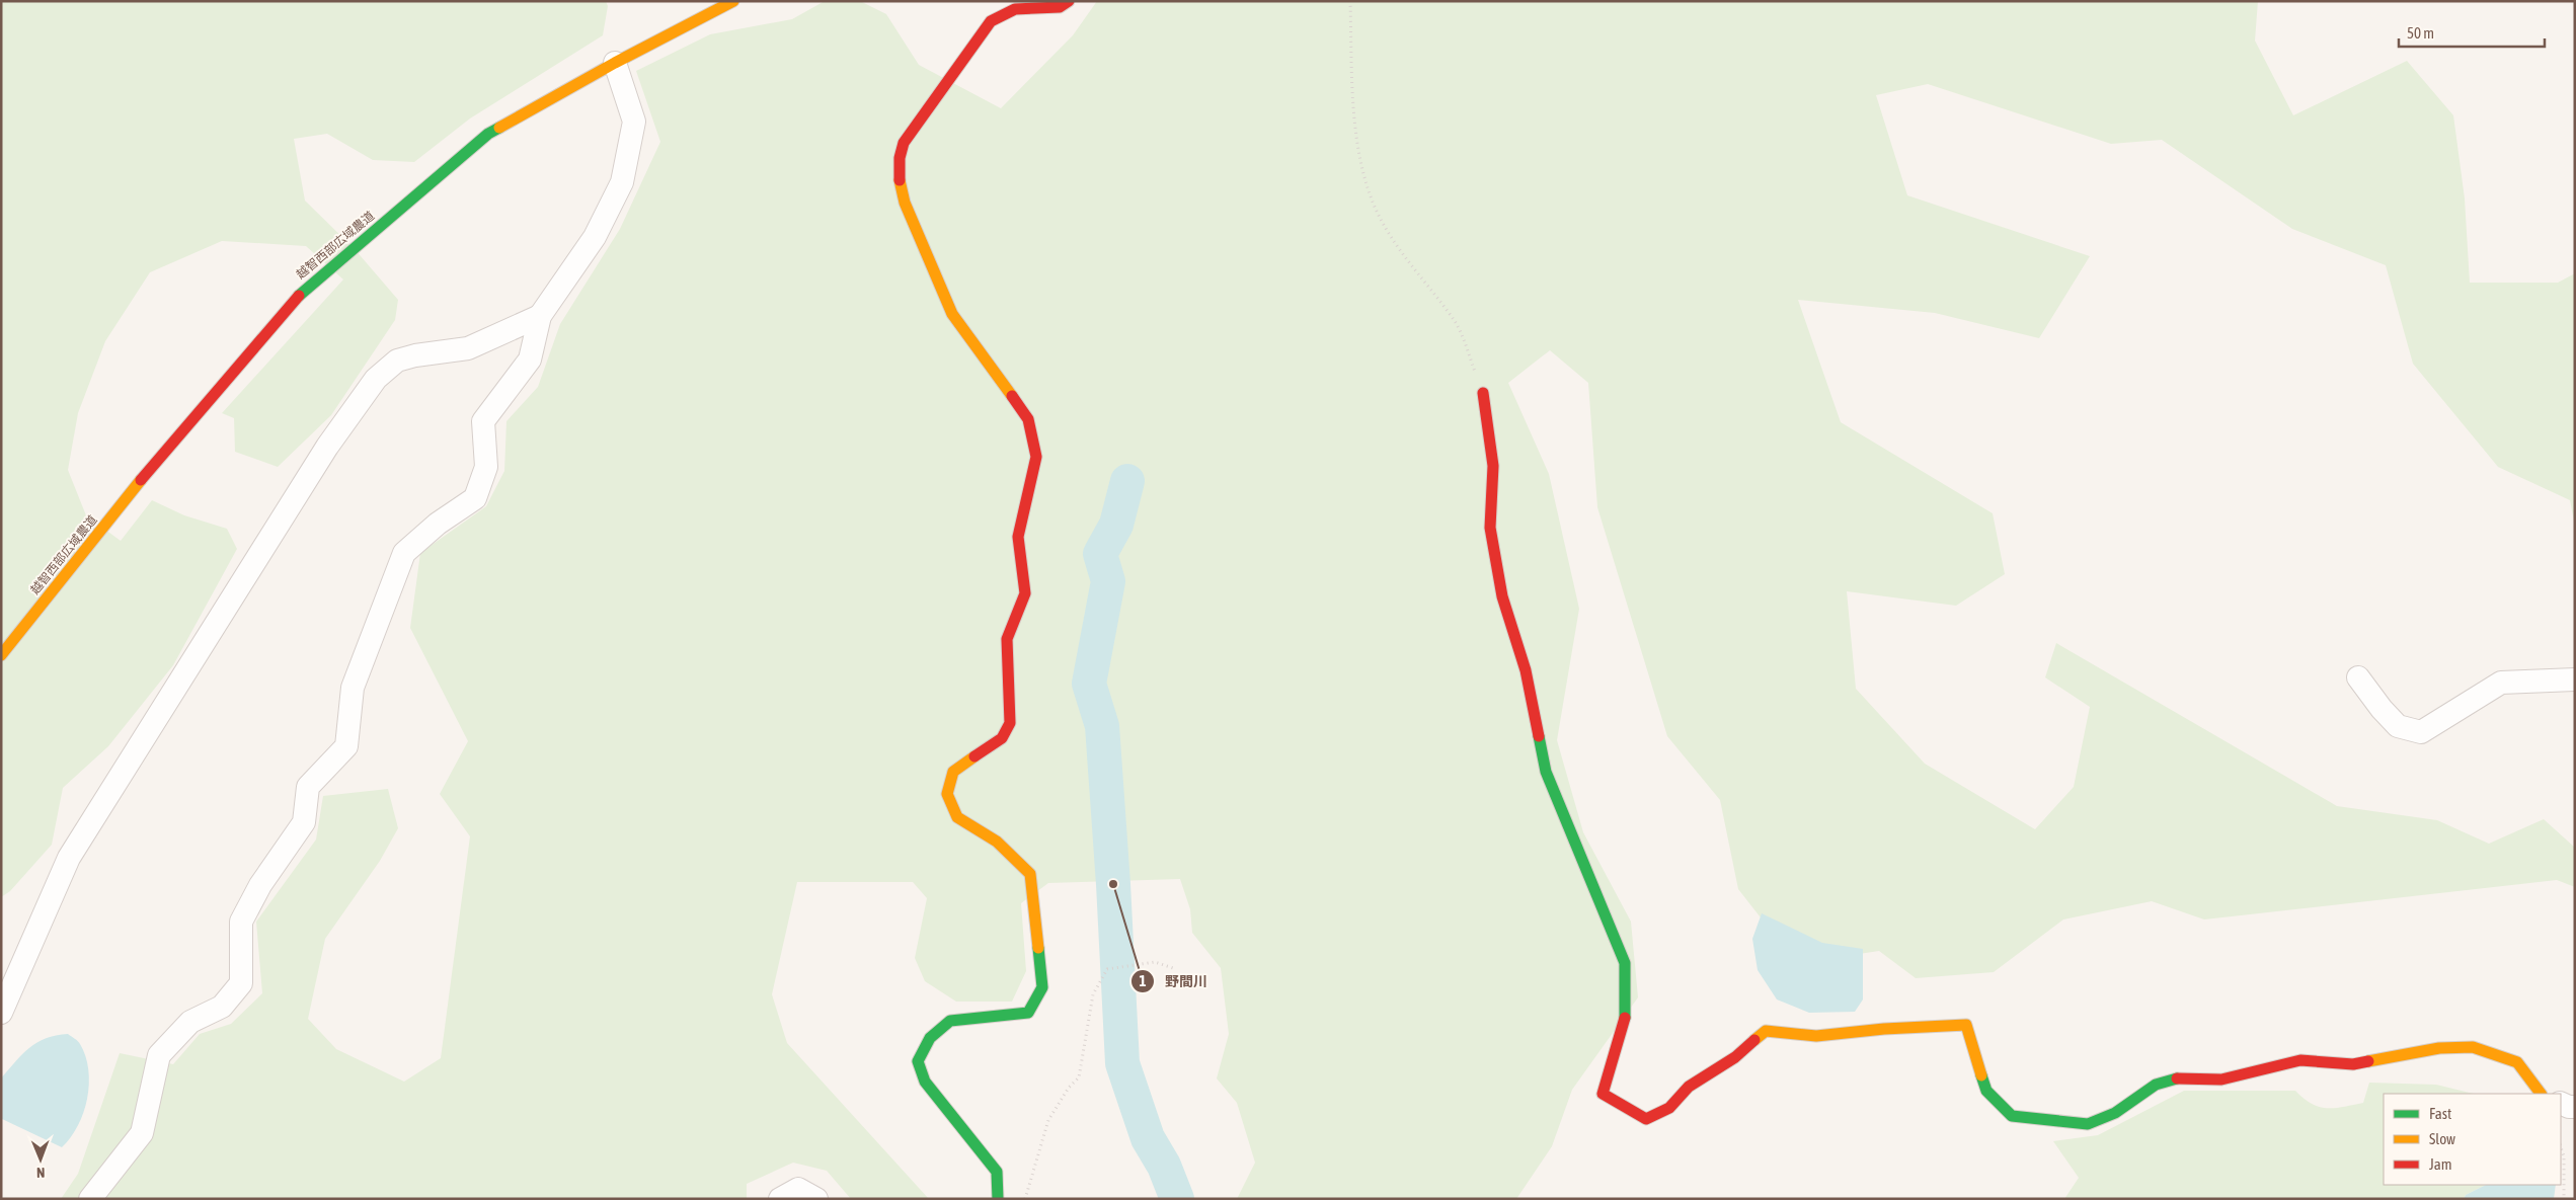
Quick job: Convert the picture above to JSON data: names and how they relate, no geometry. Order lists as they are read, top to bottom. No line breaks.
{"streets":{"street":["越智西部広域農道"]},"places":["野間川"],"legend":["Fast","Slow","Jam"],"scale_bar":"50 m","north":"bottom"}
